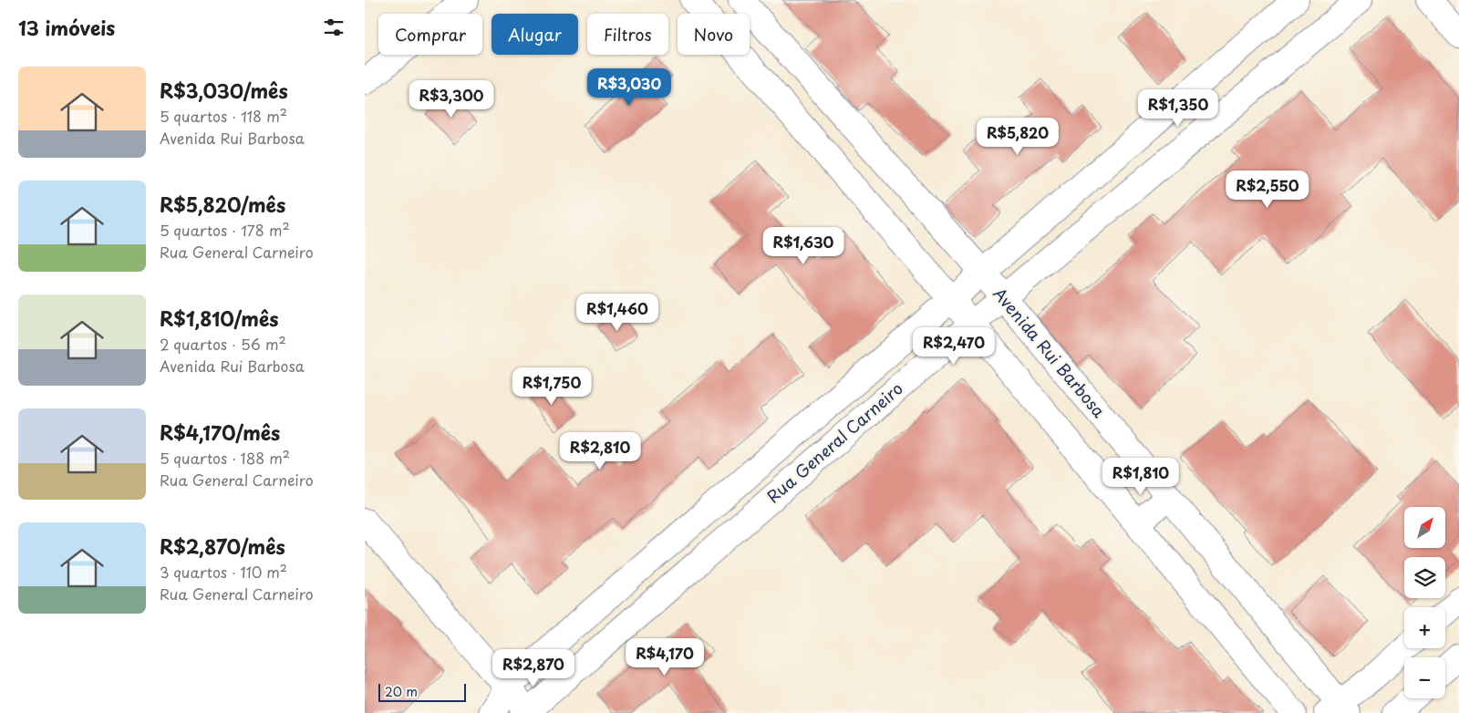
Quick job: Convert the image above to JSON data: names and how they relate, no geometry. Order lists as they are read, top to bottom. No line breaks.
{"streets":{"street":["Avenida Rui Barbosa","Rua General Carneiro"]},"crossings":[["Avenida Rui Barbosa","Rua General Carneiro"]],"scale_bar":"20 m","north":"top right","page":{"heading":"13 imóveis","chip":["Comprar","Alugar","Filtros","Novo"],"list":[{"name":"R$3,030/mês","note":"5 quartos · 118 m² · Avenida Rui Barbosa"},{"name":"R$5,820/mês","note":"5 quartos · 178 m² · Rua General Carneiro"},{"name":"R$1,810/mês","note":"2 quartos · 56 m² · Avenida Rui Barbosa"},{"name":"R$4,170/mês","note":"5 quartos · 188 m² · Rua General Carneiro"},{"name":"R$2,870/mês","note":"3 quartos · 110 m² · Rua General Carneiro"}],"price":["R$3,030","R$3,300","R$1,350","R$5,820","R$2,550","R$1,630","R$1,460","R$2,470","R$1,750","R$2,810","R$1,810","R$4,170","R$2,870"],"map_buttons":["+","−"],"scale":"20 m"}}
